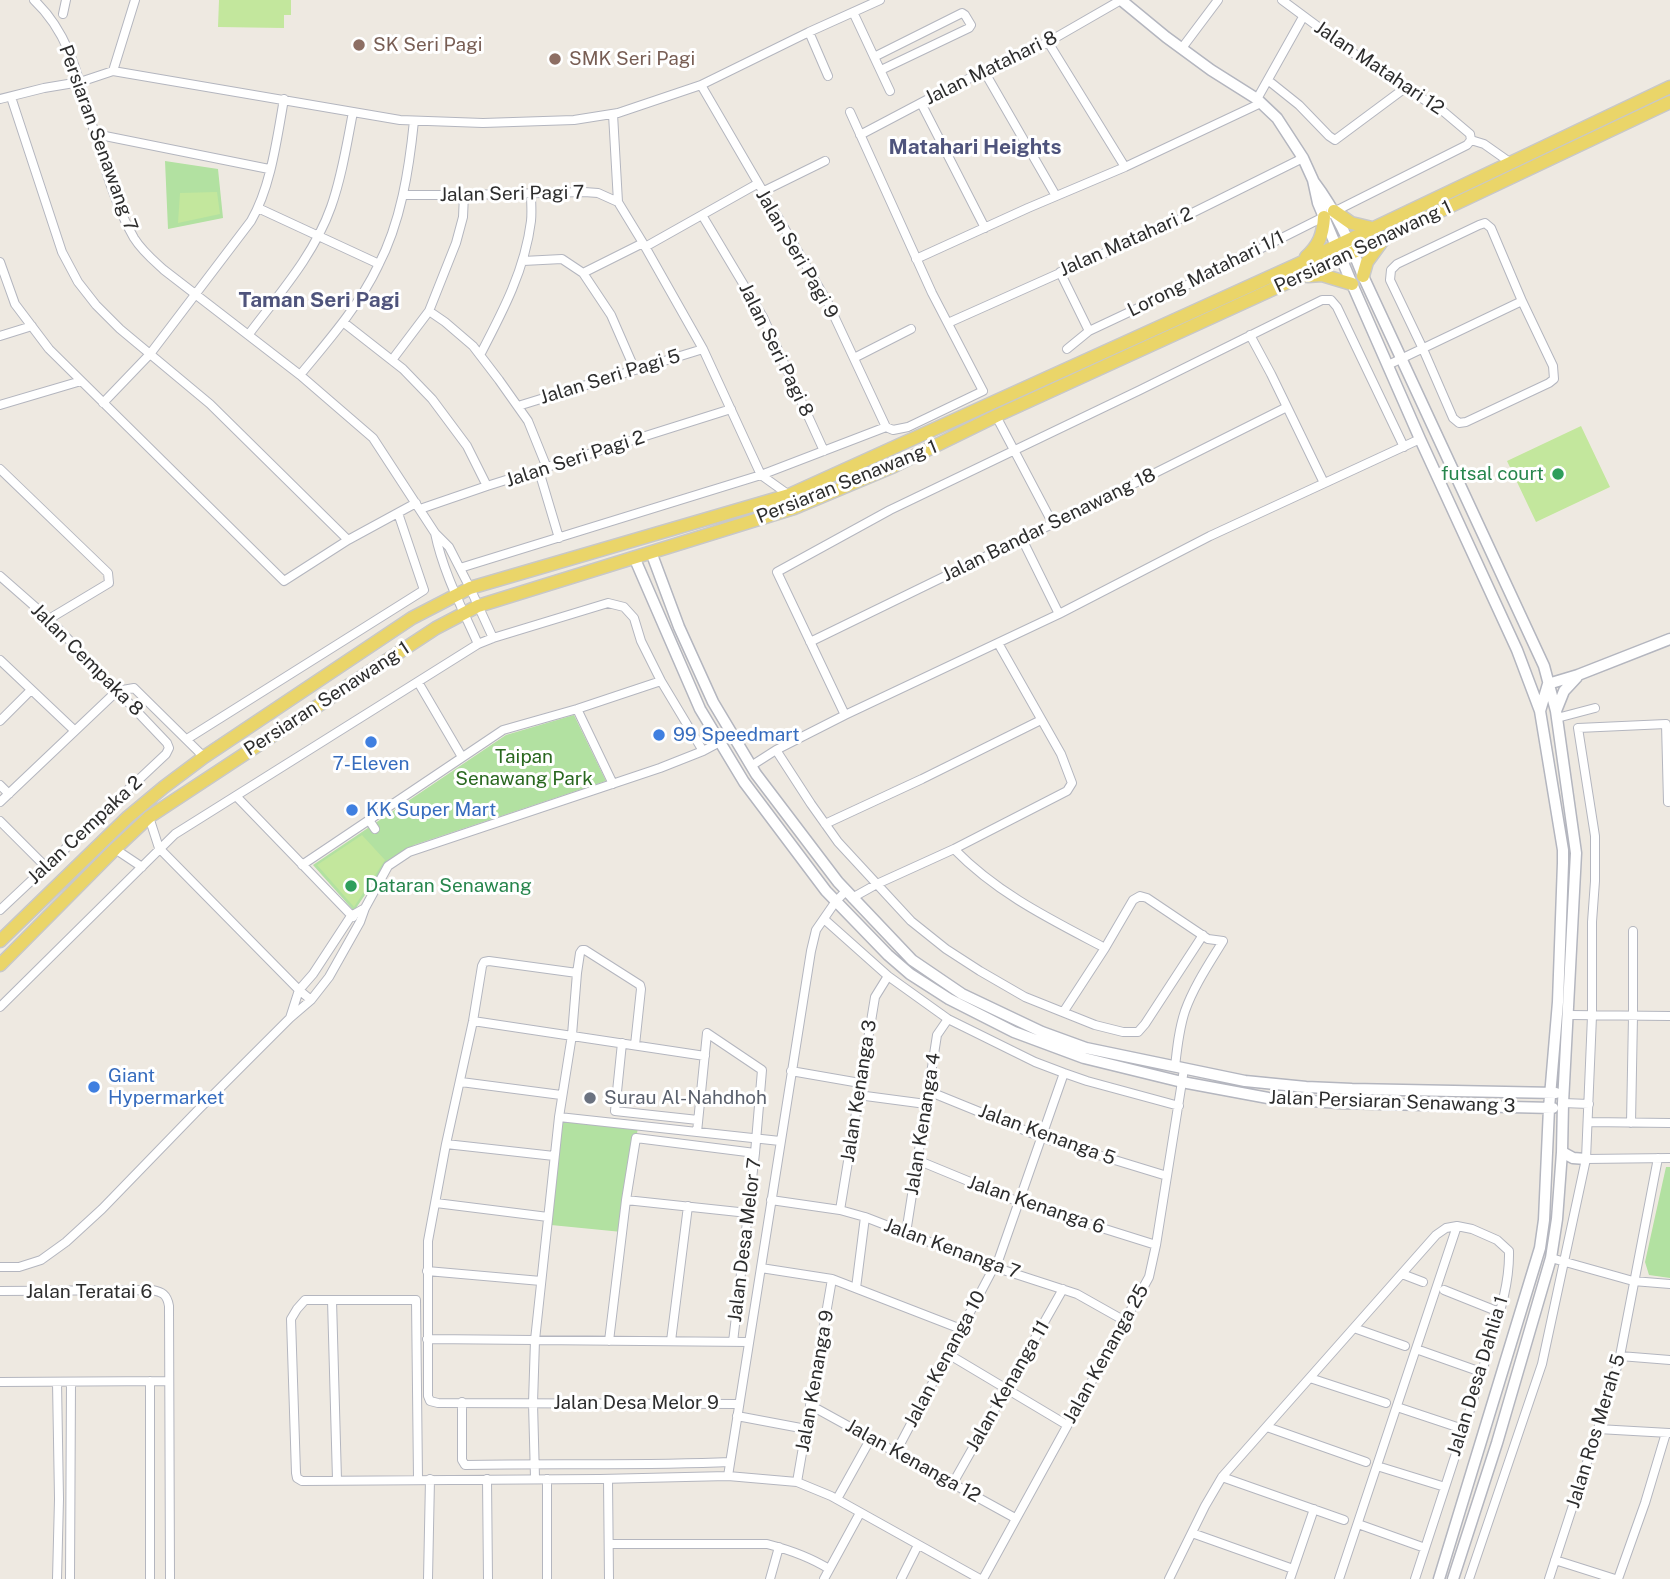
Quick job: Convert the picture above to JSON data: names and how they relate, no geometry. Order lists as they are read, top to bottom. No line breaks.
{"streets":{"main road":["Persiaran Senawang 1"],"street":["Jalan Matahari 8","Jalan Matahari 12","Persiaran Senawang 7","Jalan Seri Pagi 7","Jalan Matahari 2","Jalan Seri Pagi 9","Lorong Matahari 1/1","Jalan Seri Pagi 8","Jalan Seri Pagi 5","Jalan Seri Pagi 2","Jalan Bandar Senawang 18","Jalan Cempaka 8","Jalan Cempaka 2","Jalan Kenanga 3","Jalan Persiaran Senawang 3","Jalan Kenanga 4","Jalan Kenanga 5","Jalan Kenanga 6","Jalan Desa Melor 7","Jalan Kenanga 7","Jalan Teratai 6","Jalan Kenanga 25","Jalan Kenanga 10","Jalan Desa Dahlia 1","Jalan Kenanga 9","Jalan Kenanga 11","Jalan Desa Melor 9","Jalan Ros Merah 5","Jalan Kenanga 12"]},"crossings":[["Jalan Matahari 12","Lorong Matahari 1/1"],["Persiaran Senawang 7","Jalan Seri Pagi 2"],["Persiaran Senawang 1","Jalan Persiaran Senawang 3"],["Jalan Cempaka 8","Jalan Cempaka 2"],["Jalan Kenanga 3","Jalan Kenanga 7"],["Jalan Persiaran Senawang 3","Jalan Kenanga 25"],["Jalan Kenanga 4","Jalan Kenanga 5"],["Jalan Kenanga 4","Jalan Kenanga 6"],["Jalan Kenanga 4","Jalan Kenanga 7"],["Jalan Kenanga 5","Jalan Kenanga 25"],["Jalan Kenanga 5","Jalan Kenanga 10"],["Jalan Kenanga 6","Jalan Kenanga 25"],["Jalan Kenanga 6","Jalan Kenanga 10"],["Jalan Kenanga 7","Jalan Kenanga 25"],["Jalan Kenanga 7","Jalan Kenanga 10"],["Jalan Kenanga 7","Jalan Kenanga 11"],["Jalan Kenanga 25","Jalan Kenanga 12"],["Jalan Kenanga 10","Jalan Kenanga 12"],["Jalan Kenanga 9","Jalan Kenanga 12"],["Jalan Kenanga 11","Jalan Kenanga 12"]],"districts":["Matahari Heights","Taman Seri Pagi"],"parks":["Taipan Senawang Park"],"places":["SK Seri Pagi","SMK Seri Pagi","futsal court","99 Speedmart","7-Eleven","KK Super Mart","Dataran Senawang","Giant Hypermarket","Surau Al-Nahdhoh"]}
